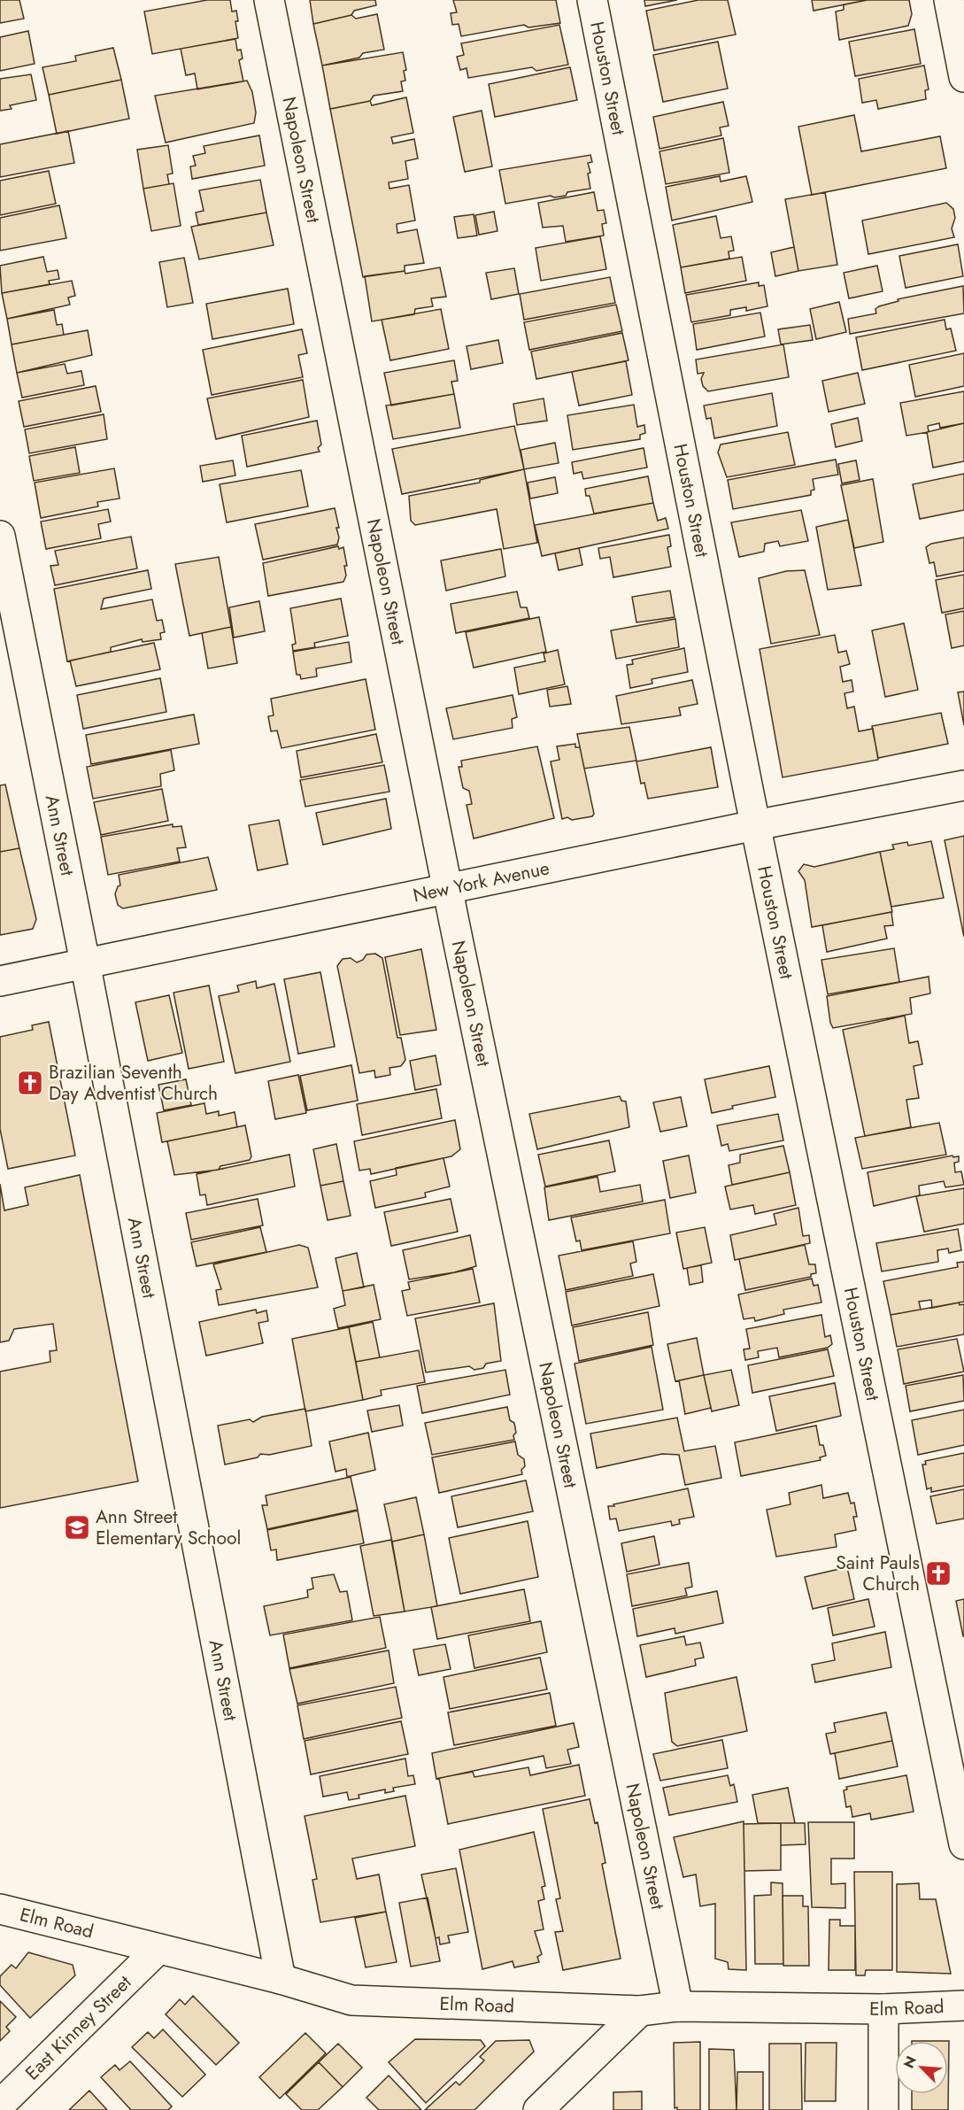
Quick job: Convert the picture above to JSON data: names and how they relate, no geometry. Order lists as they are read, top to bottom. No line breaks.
{"streets":{"street":["Houston Street","Napoleon Street","Ann Street","New York Avenue","Elm Road","East Kinney Street"]},"crossings":[["Houston Street","New York Avenue"],["Napoleon Street","New York Avenue"],["Napoleon Street","Elm Road"],["Ann Street","New York Avenue"],["Ann Street","Elm Road"],["Elm Road","East Kinney Street"]],"places":{"church":["Brazilian Seventh Day Adventist Church","Saint Pauls Church"],"school or university":["Ann Street Elementary School"]},"north":"top left"}
